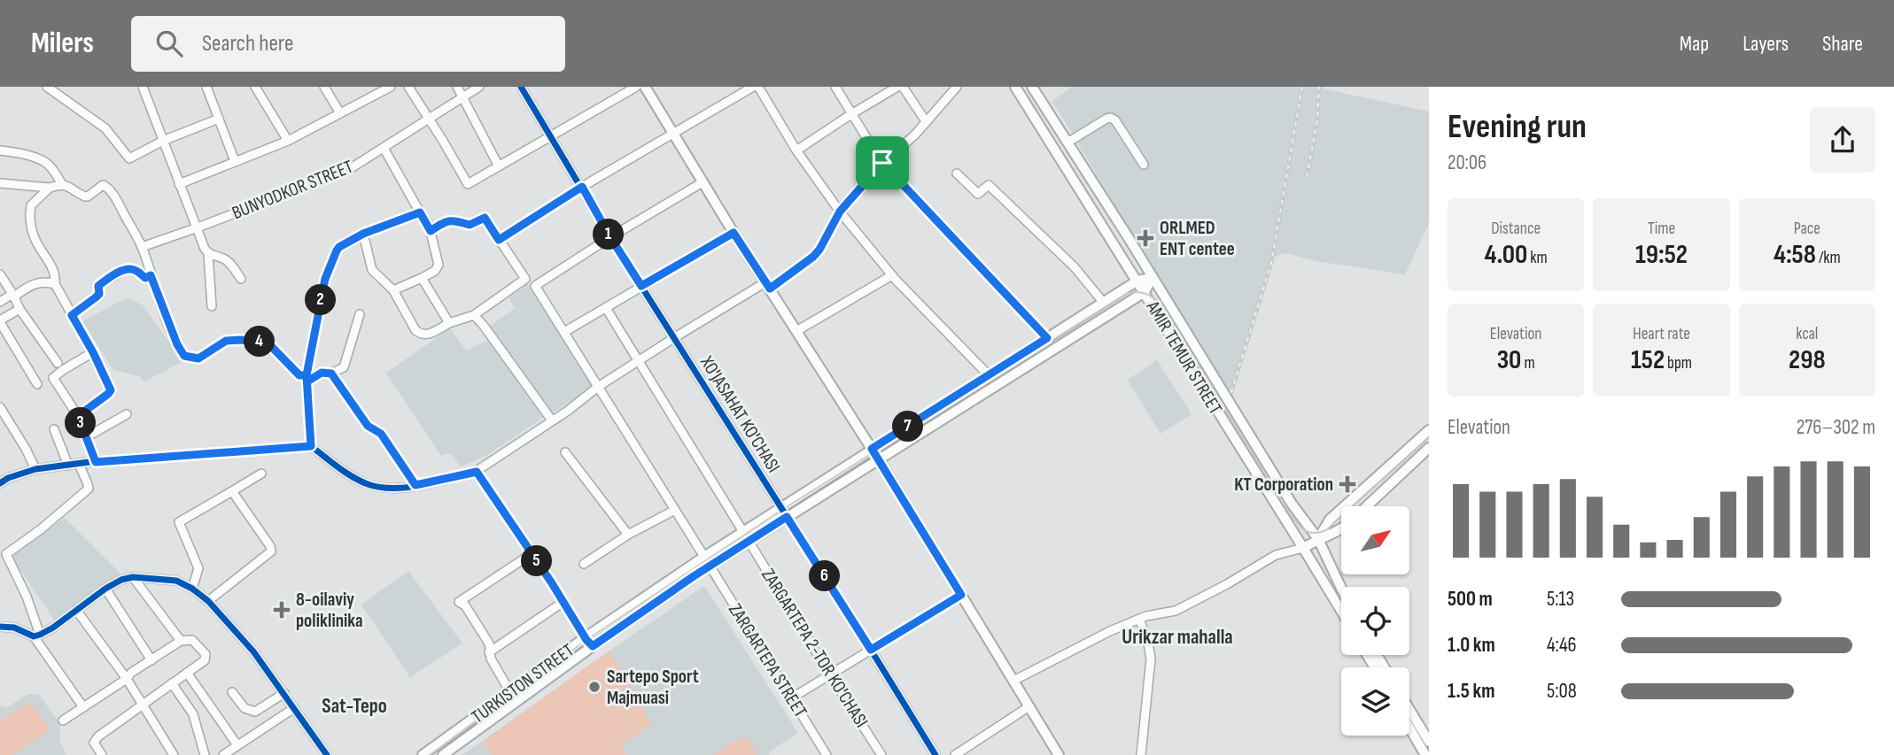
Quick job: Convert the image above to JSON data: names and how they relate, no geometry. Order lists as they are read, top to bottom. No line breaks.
{"streets":{"main road":["AMIR TEMUR STREET","TURKISTON STREET"],"street":["BUNYODKOR STREET","XO'JASAHAT KO'CHASI","ZARGARTEPA 2-TOR KO'CHASI","ZARGARTEPA STREET"]},"crossings":[["AMIR TEMUR STREET","TURKISTON STREET"],["XO'JASAHAT KO'CHASI","ZARGARTEPA STREET"],["XO'JASAHAT KO'CHASI","TURKISTON STREET"],["ZARGARTEPA 2-TOR KO'CHASI","TURKISTON STREET"],["ZARGARTEPA STREET","TURKISTON STREET"]],"districts":["Urikzar mahalla","Sat-Tepo"],"places":{"health":["ORLMED ENT centee","KT Corporation","8-oilaviy poliklinika"],"other":["Sartepo Sport Majmuasi"]},"north":"top right","page":{"header":"Milers","search":"Search here","nav":["Map","Layers","Share"],"heading":["Evening run","20:06"],"stats":[["Distance","4.00 km"],["Time","19:52"],["Pace","4:58 /km"],["Elevation","30 m"],["Heart rate","152 bpm"],["kcal","298"]],"pins":["1","2","4","3","7","5","6"],"chart":["Elevation","276–302 m"],"list":[{"name":"500 m","note":"5:13"},{"name":"1.0 km","note":"4:46"},{"name":"1.5 km","note":"5:08"}]}}
